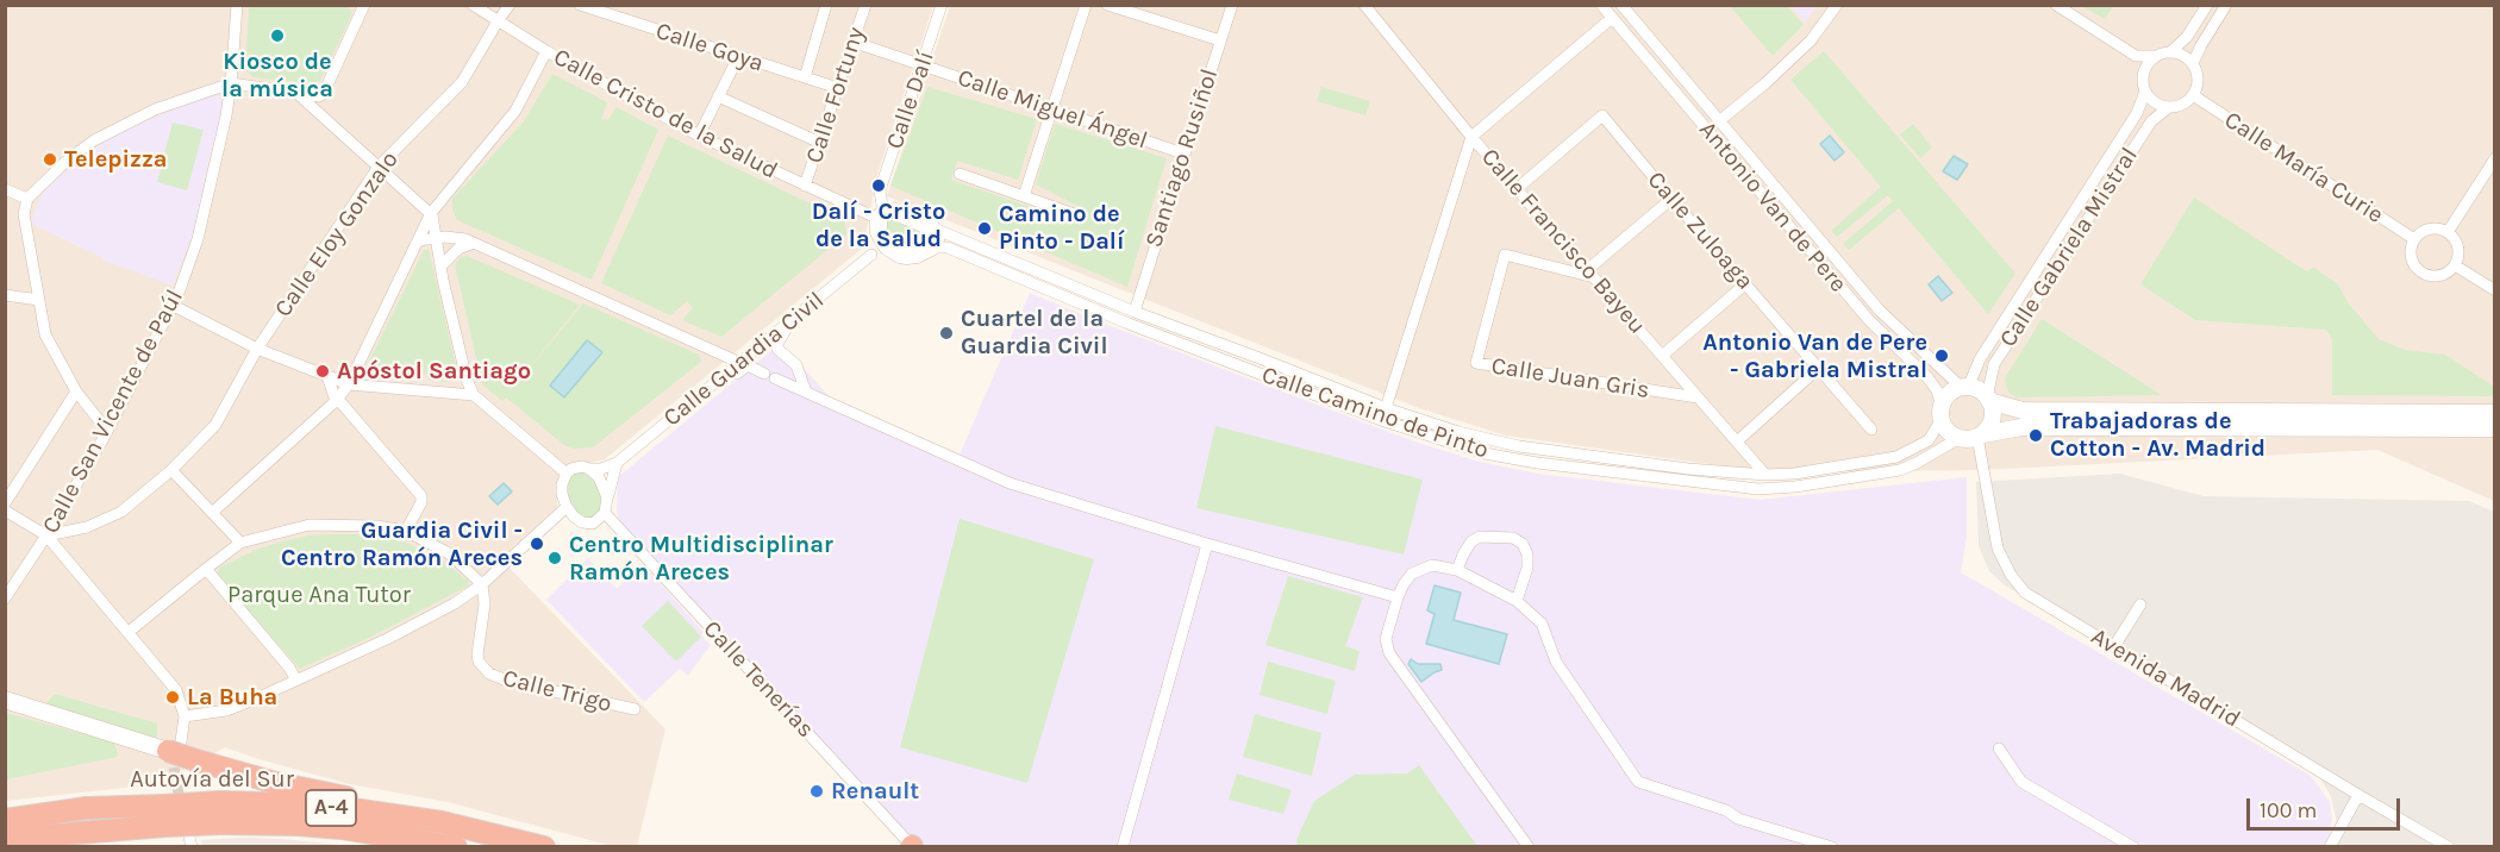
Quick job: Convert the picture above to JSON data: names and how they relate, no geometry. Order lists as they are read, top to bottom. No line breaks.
{"streets":{"highway":["Autovía del Sur","A-4"],"street":["Calle Goya","Calle Fortuny","Calle Dalí","Calle Miguel Ángel","Calle Cristo de la Salud","Santiago Rusiñol","Calle María Curie","Antonio Van de Pere","Calle Zuloaga","Calle Eloy Gonzalo","Calle Francisco Bayeu","Calle Gabriela Mistral","Calle Guardia Civil","Calle Juan Gris","Calle San Vicente de Paúl","Calle Camino de Pinto","Avenida Madrid","Calle Tenerías","Calle Trigo"]},"crossings":[["Calle Goya","Calle Fortuny"],["Calle Fortuny","Calle Miguel Ángel"],["Calle Fortuny","Calle Cristo de la Salud"],["Calle Dalí","Calle Miguel Ángel"],["Calle Dalí","Calle Cristo de la Salud"],["Calle Miguel Ángel","Santiago Rusiñol"],["Calle Cristo de la Salud","Calle Eloy Gonzalo"],["Santiago Rusiñol","Calle Camino de Pinto"],["Calle María Curie","Calle Gabriela Mistral"],["Antonio Van de Pere","Calle Gabriela Mistral"],["Antonio Van de Pere","Calle Camino de Pinto"],["Antonio Van de Pere","Avenida Madrid"],["Calle Zuloaga","Calle Francisco Bayeu"],["Calle Eloy Gonzalo","Calle San Vicente de Paúl"],["Calle Francisco Bayeu","Calle Juan Gris"],["Calle Francisco Bayeu","Calle Camino de Pinto"],["Calle Gabriela Mistral","Calle Camino de Pinto"],["Calle Gabriela Mistral","Avenida Madrid"],["Calle Guardia Civil","Calle Tenerías"],["Calle Camino de Pinto","Avenida Madrid"]],"parks":["Parque Ana Tutor"],"places":["Kiosco de la música","Telepizza","Dalí - Cristo de la Salud","Camino de Pinto - Dalí","Cuartel de la Guardia Civil","Antonio Van de Pere - Gabriela Mistral","Apóstol Santiago","Trabajadoras de Cotton - Av. Madrid","Guardia Civil - Centro Ramón Areces","Centro Multidisciplinar Ramón Areces","La Buha","Renault"],"scale_bar":"100 m"}
